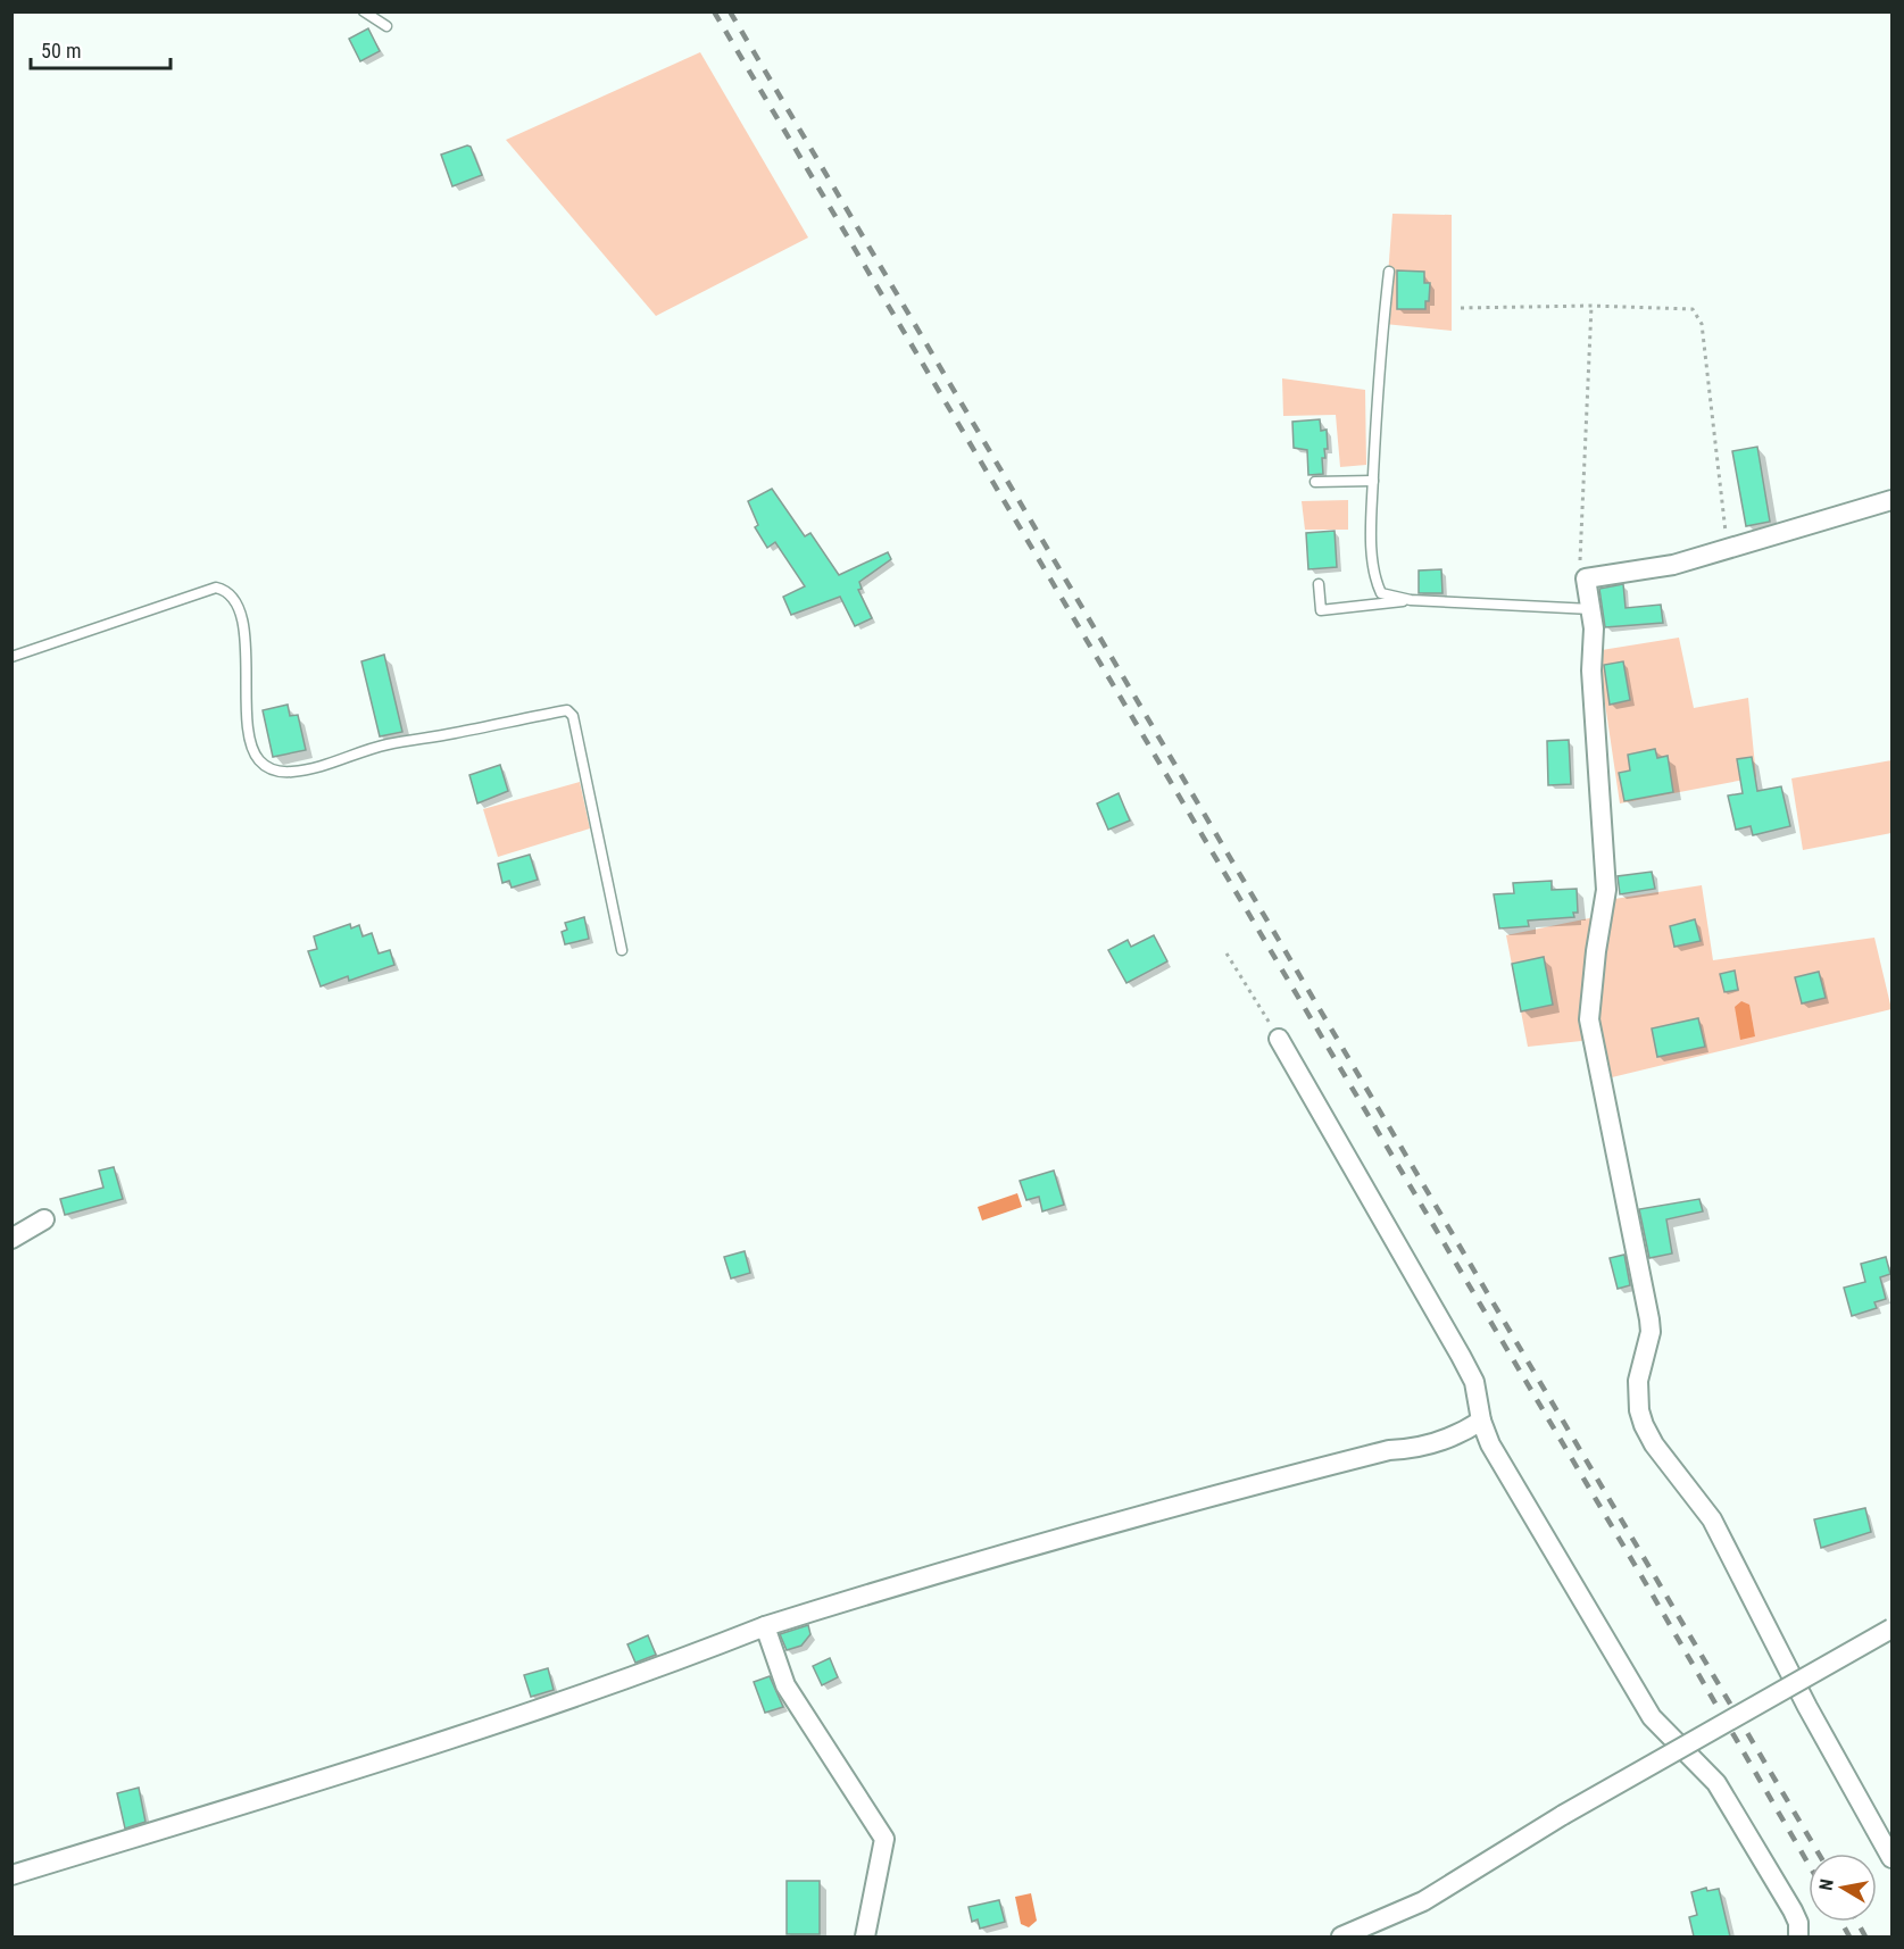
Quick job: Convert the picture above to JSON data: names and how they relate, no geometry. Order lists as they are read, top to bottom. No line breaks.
{"scale_bar":"50 m","north":"left"}
